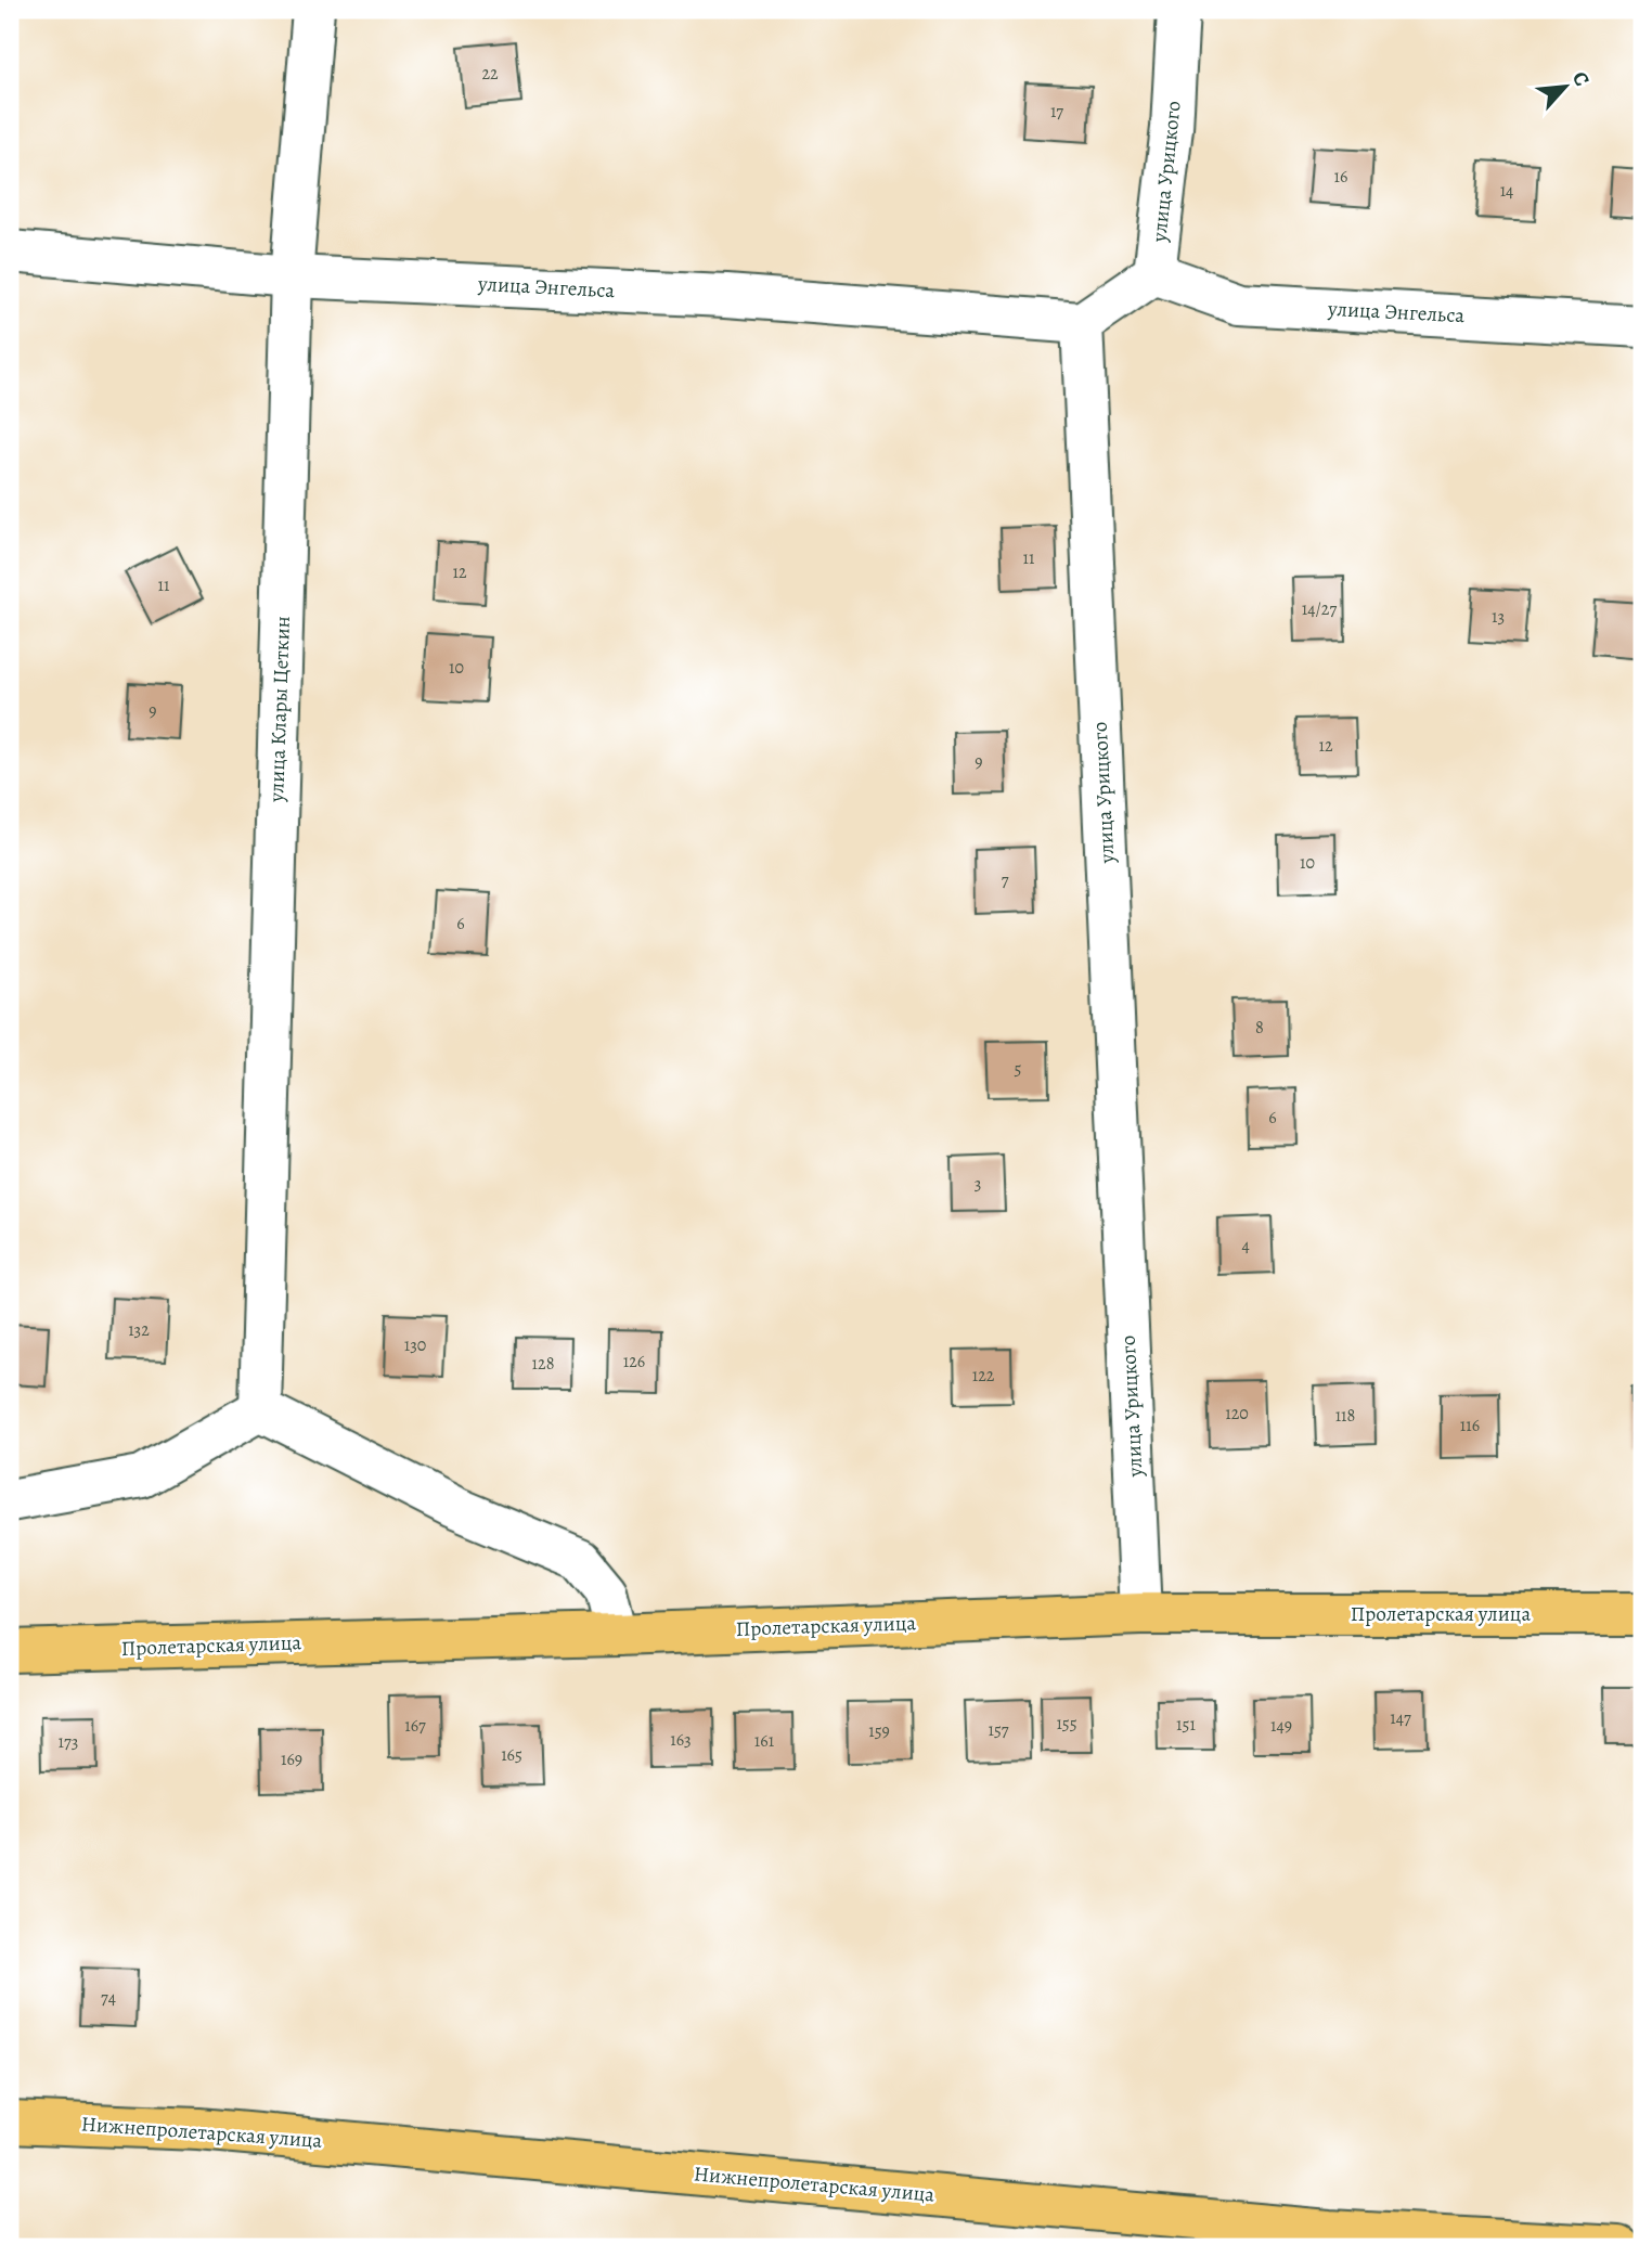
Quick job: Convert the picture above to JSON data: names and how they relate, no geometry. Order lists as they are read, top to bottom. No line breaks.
{"streets":{"main road":["Пролетарская улица","Нижнепролетарская улица"],"street":["улица Урицкого","улица Энгельса","улица Клары Цеткин"]},"crossings":[["улица Урицкого","улица Энгельса"],["улица Урицкого","Пролетарская улица"],["улица Энгельса","улица Клары Цеткин"]],"house_numbers":["22","17","16","14","11","12","11","14/27","13","10","9","12","9","10","7","6","8","5","6","3","4","132","130","126","128","122","120","118","116","147","155","151","167","149","157","159","163","161","173","165","169","74"],"north":"top right"}
